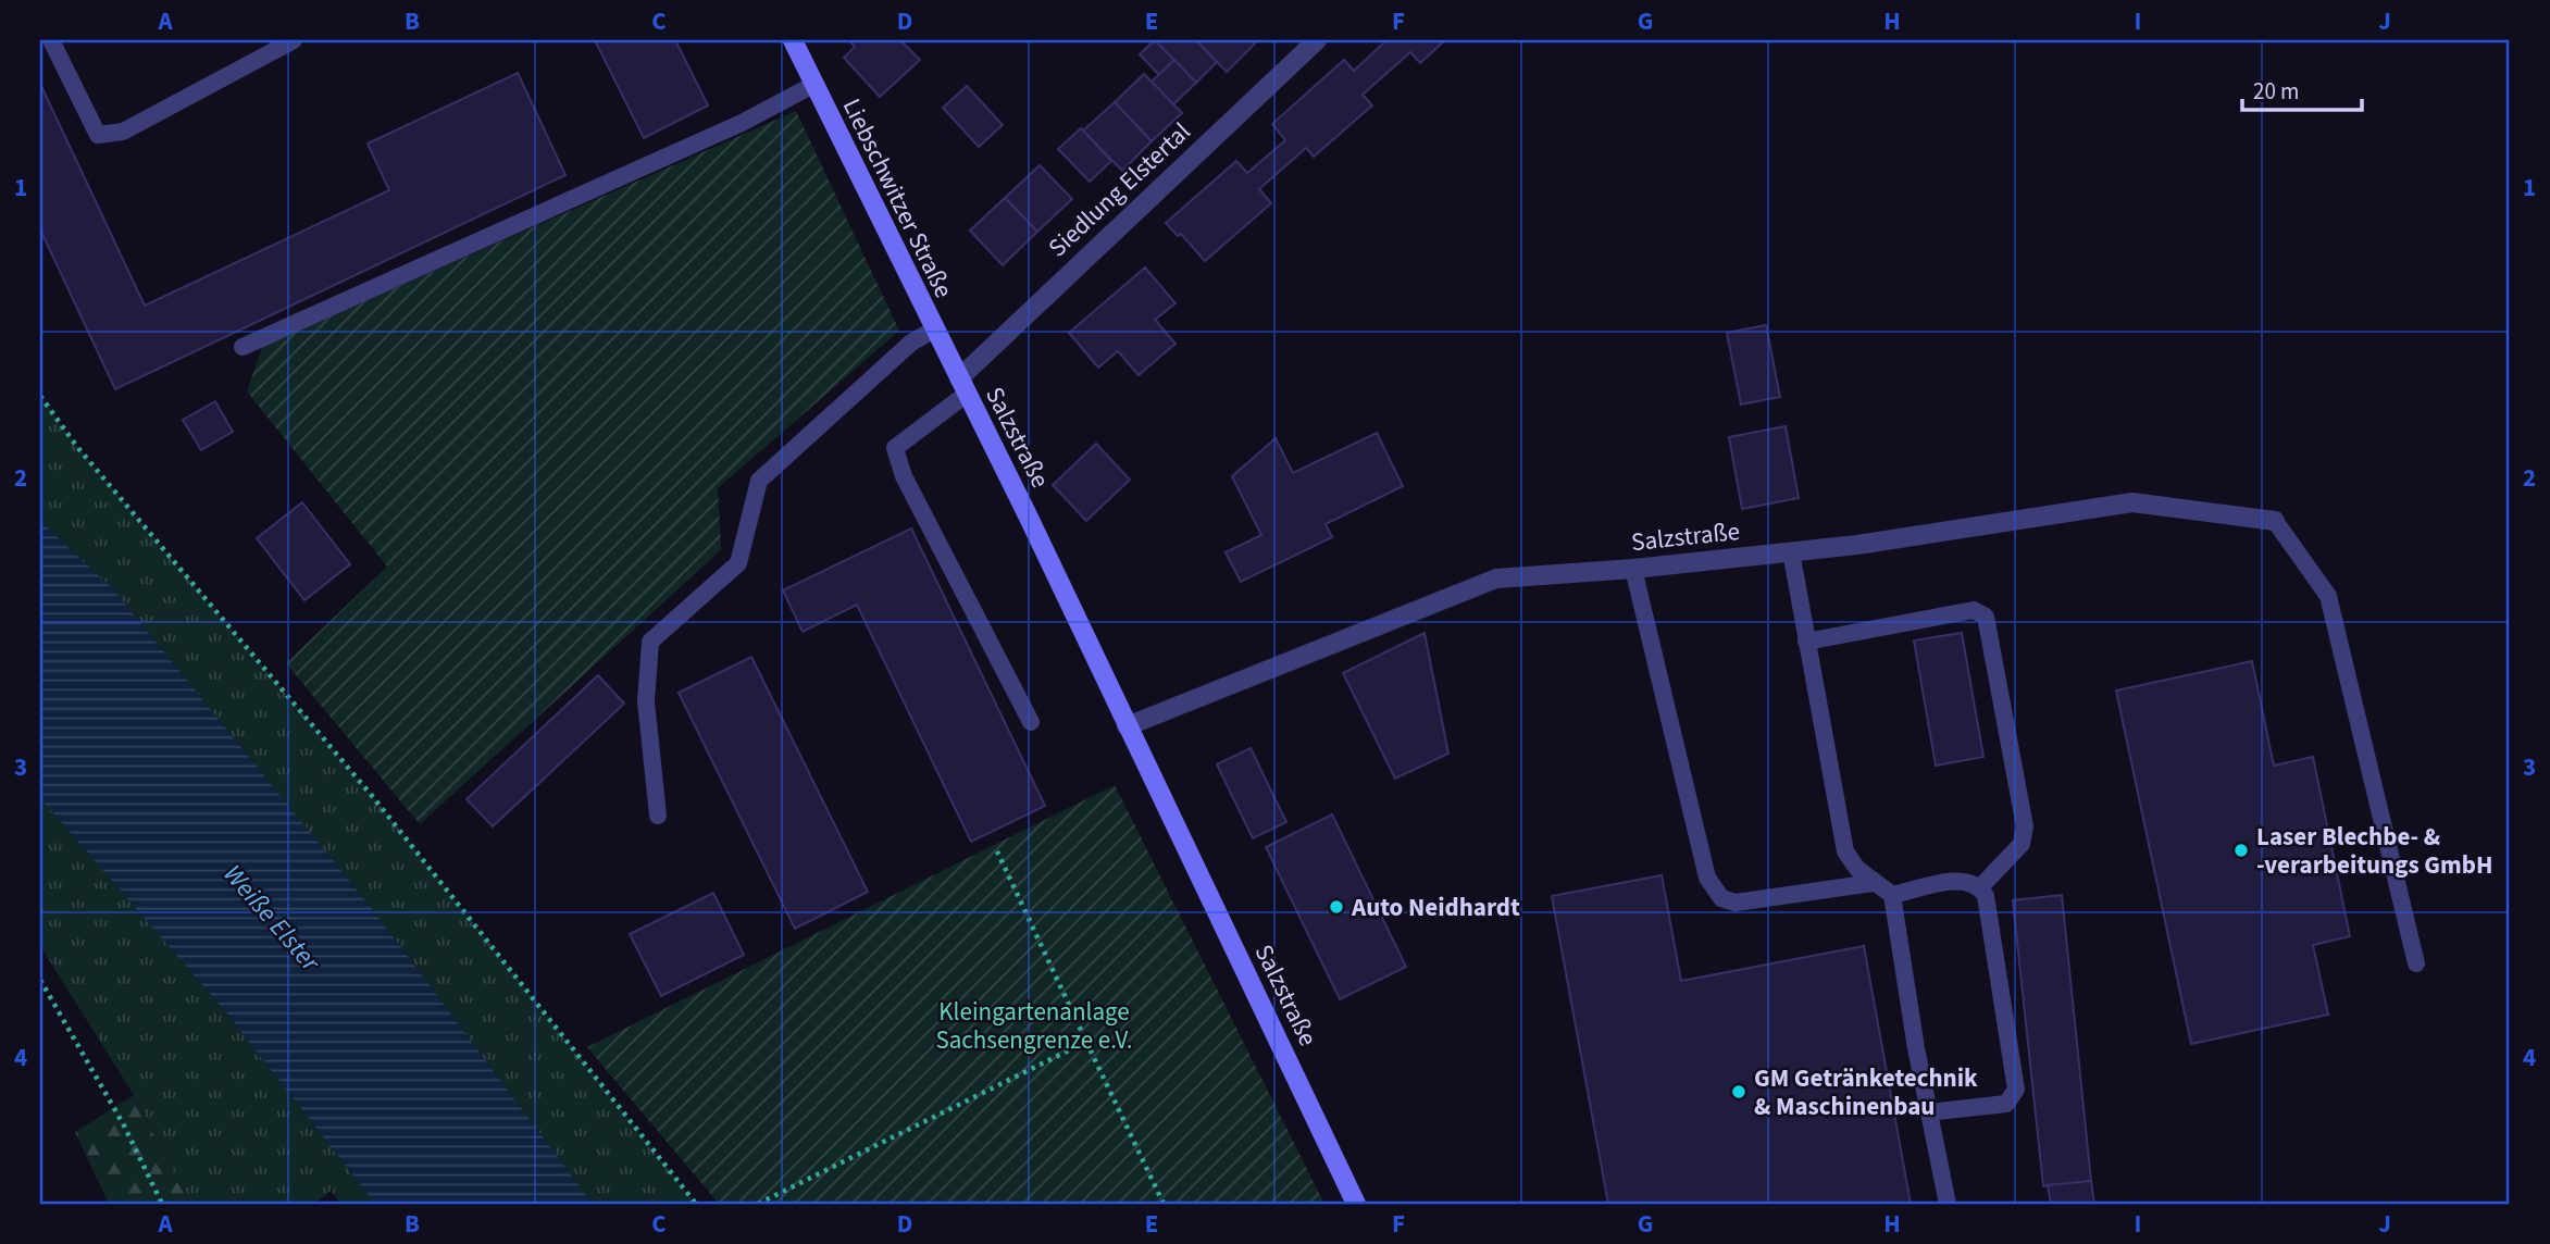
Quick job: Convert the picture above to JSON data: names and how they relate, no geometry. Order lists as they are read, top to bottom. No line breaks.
{"streets":{"main road":["Liebschwitzer Straße","Salzstraße"],"street":["Siedlung Elstertal"]},"crossings":[["Siedlung Elstertal","Liebschwitzer Straße"],["Siedlung Elstertal","Salzstraße"],["Liebschwitzer Straße","Salzstraße"]],"water":["Weiße Elster"],"parks":["Kleingartenanlage Sachsengrenze e.V."],"places":["Laser Blechbe- & -verarbeitungs GmbH","Auto Neidhardt","GM Getränketechnik & Maschinenbau"],"scale_bar":"20 m","grid":{"columns":["A","B","C","D","E","F","G","H","I","J"],"rows":["1","2","3","4"]}}
